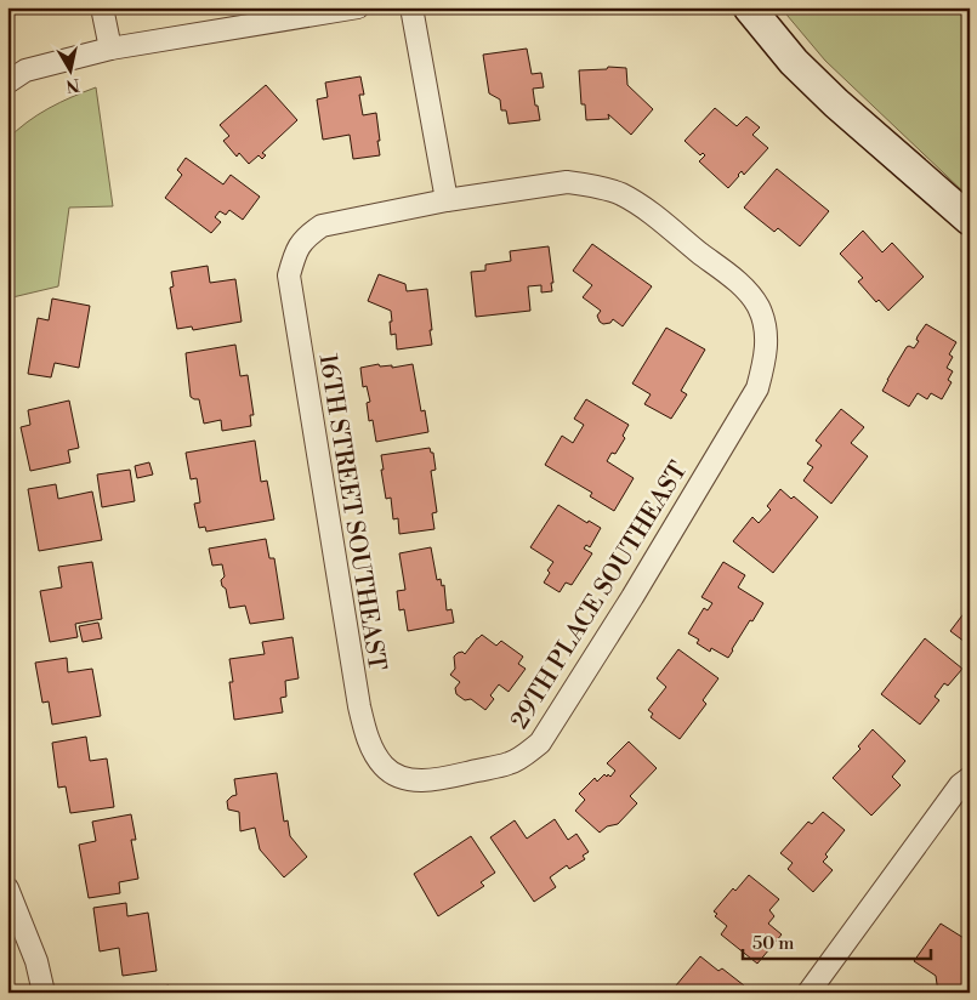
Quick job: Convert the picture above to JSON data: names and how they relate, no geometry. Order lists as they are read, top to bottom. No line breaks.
{"streets":{"street":["16TH STREET SOUTHEAST","29TH PLACE SOUTHEAST"]},"crossings":[["16TH STREET SOUTHEAST","29TH PLACE SOUTHEAST"]],"scale_bar":"50 m","north":"bottom"}
